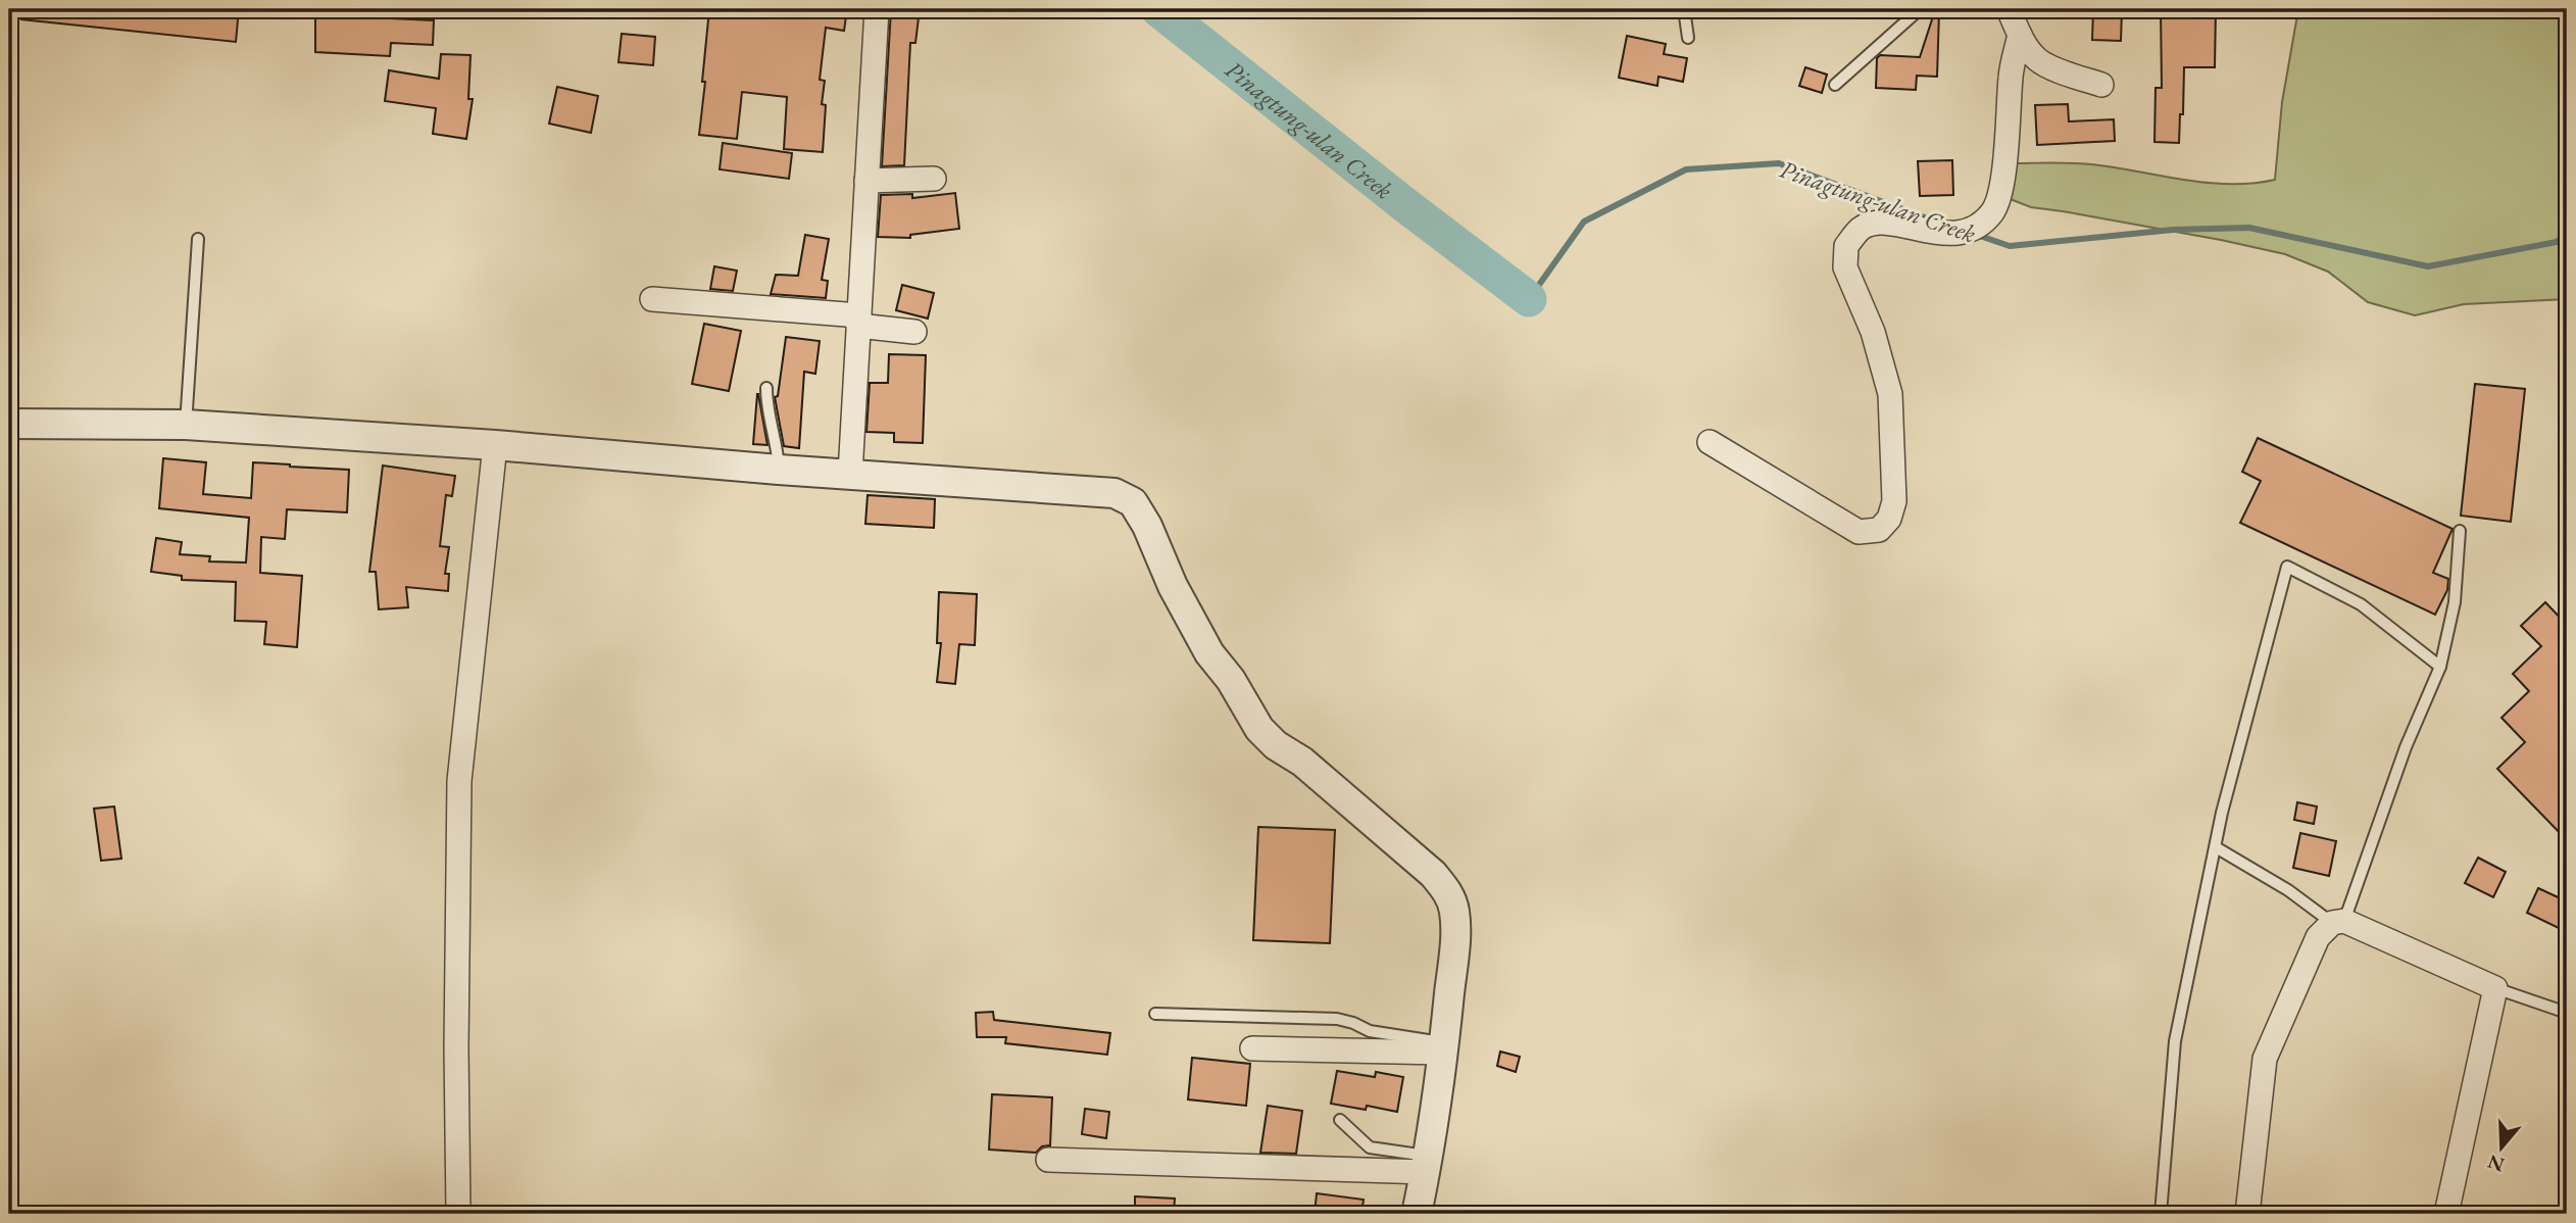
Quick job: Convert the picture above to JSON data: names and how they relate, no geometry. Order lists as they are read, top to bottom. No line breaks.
{"water":["Pinagtung-ulan Creek"],"north":"bottom"}
